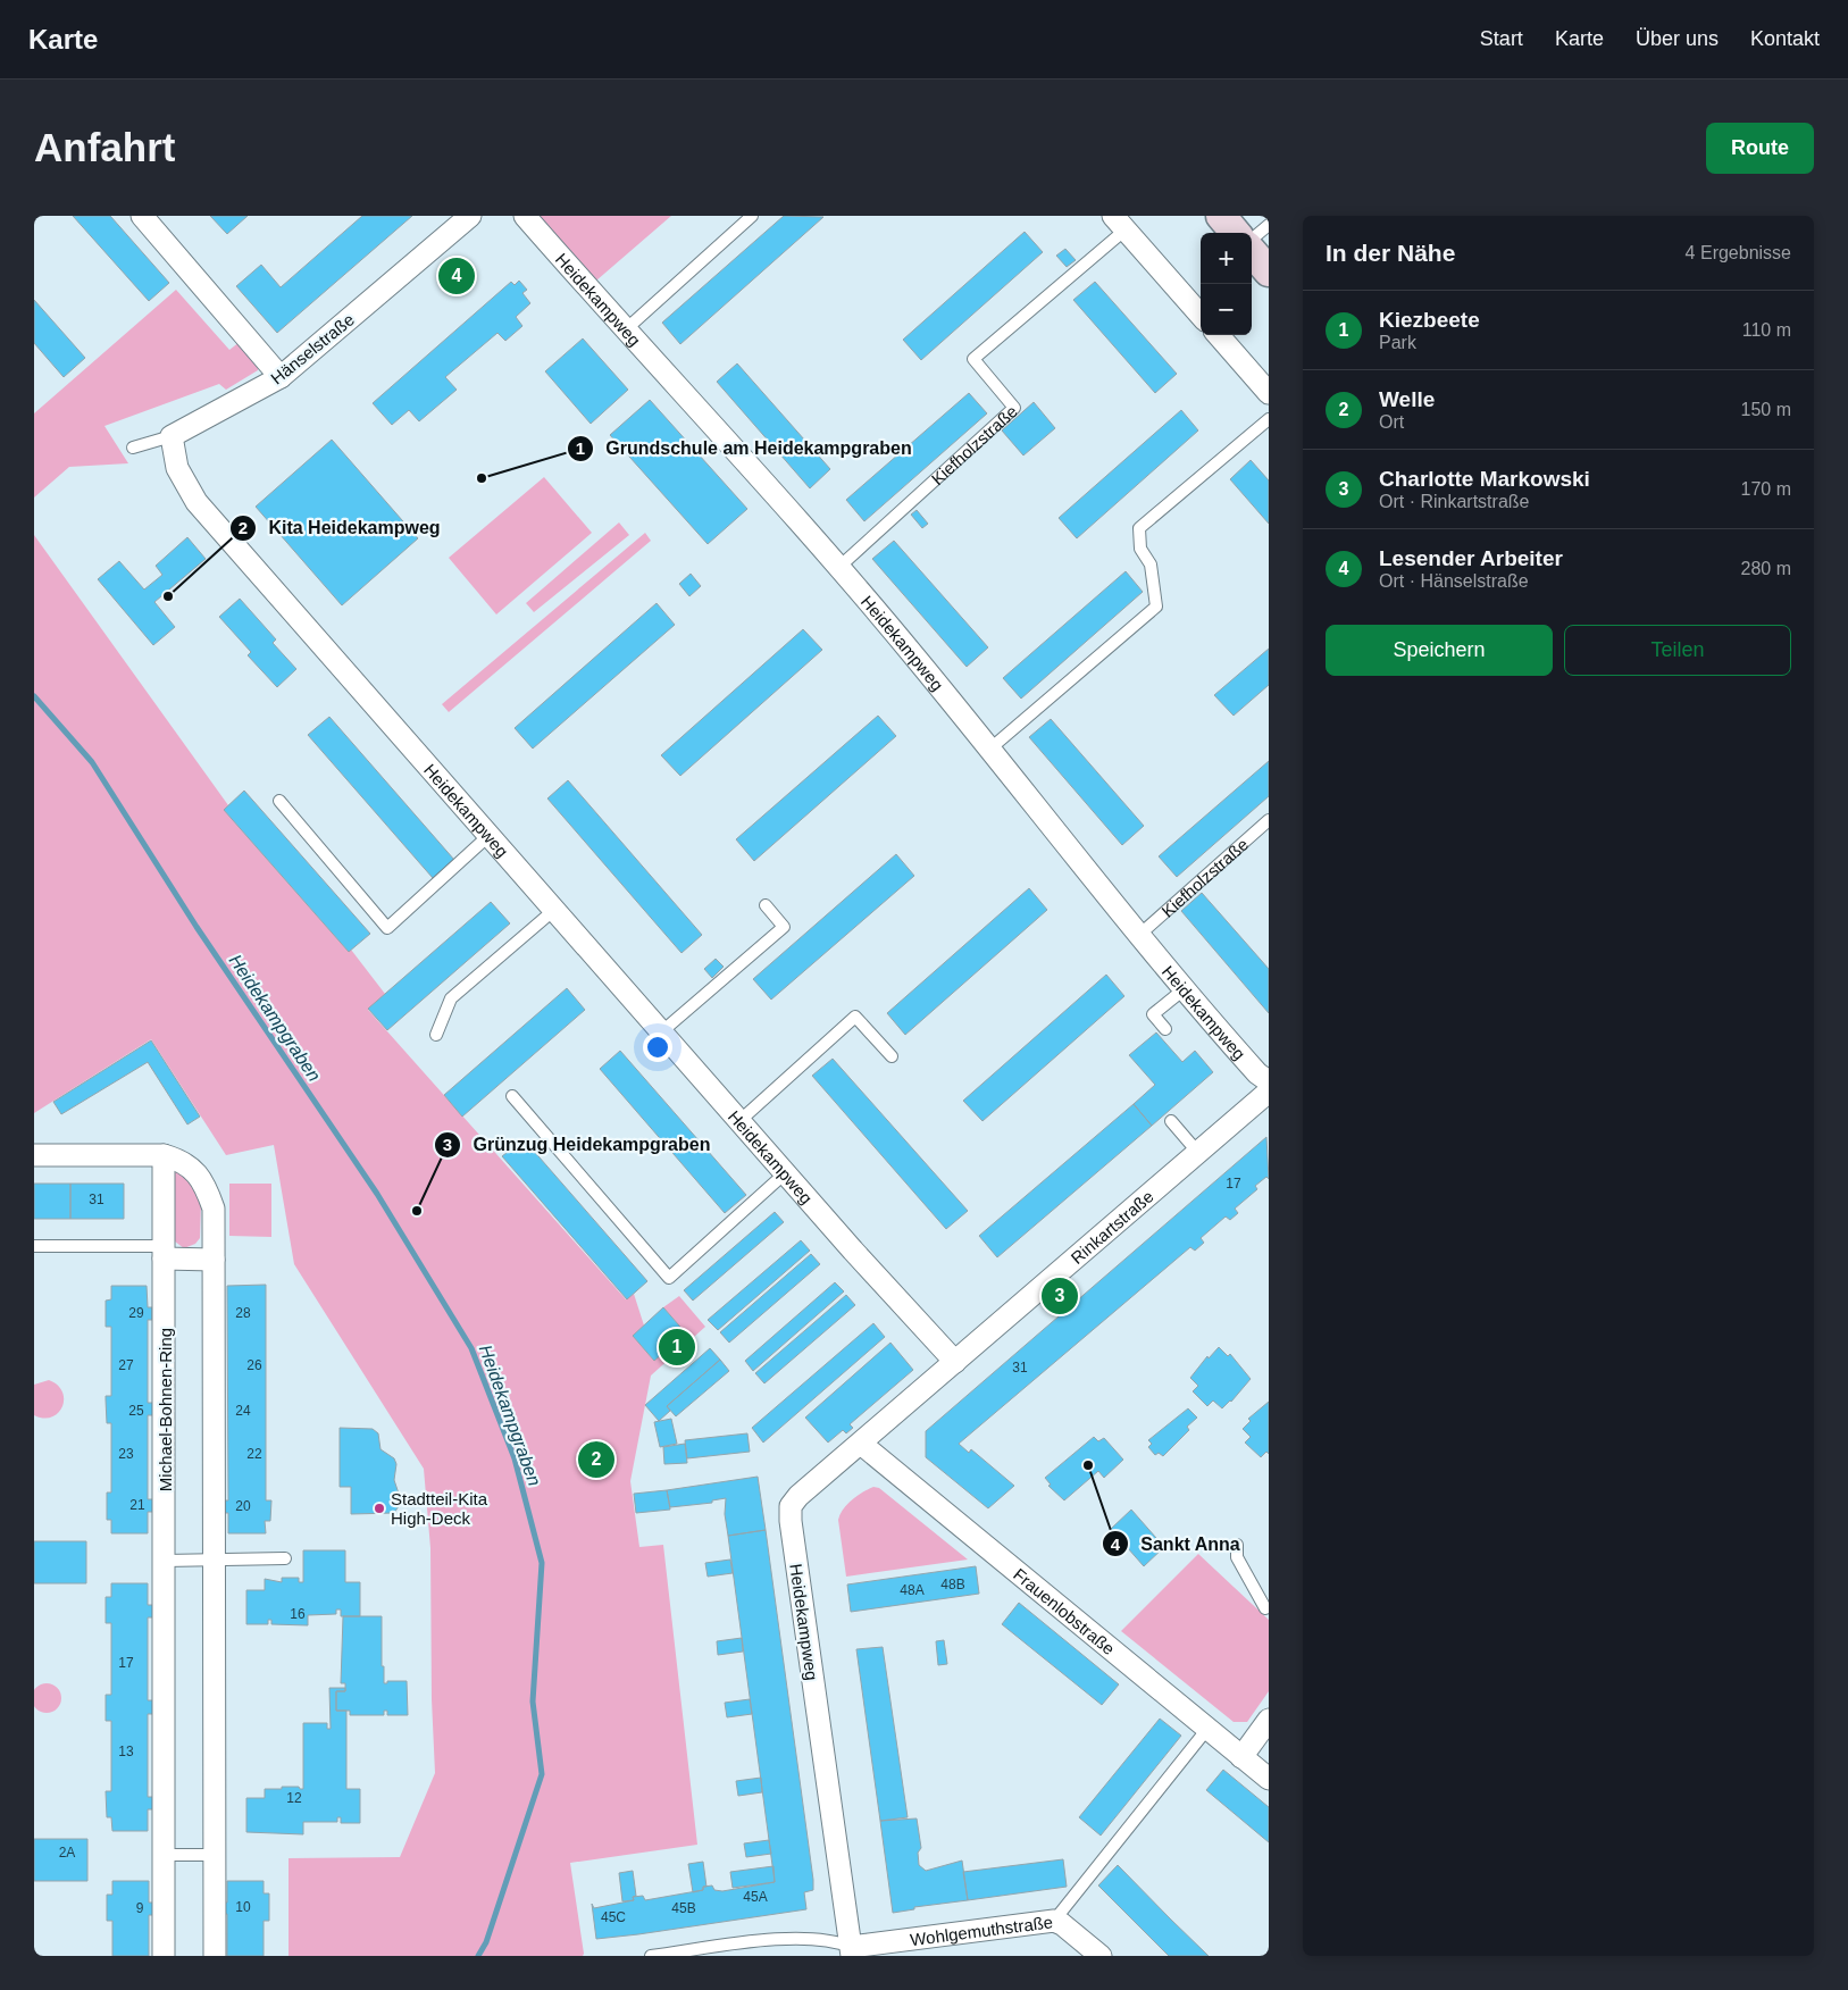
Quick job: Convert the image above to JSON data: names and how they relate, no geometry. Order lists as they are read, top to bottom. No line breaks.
{"streets":{"street":["Heidekampweg","Hänselstraße","Kiefholzstraße","Rinkartstraße","Michael-Bohnen-Ring","Frauenlobstraße","Wohlgemuthstraße"]},"crossings":[["Heidekampweg","Hänselstraße"],["Heidekampweg","Kiefholzstraße"],["Heidekampweg","Rinkartstraße"],["Heidekampweg","Frauenlobstraße"],["Heidekampweg","Wohlgemuthstraße"]],"water":["Heidekampgraben"],"places":["Grundschule am Heidekampgraben","Kita Heidekampweg","Grünzug Heidekampgraben","Sankt Anna","Stadtteil-Kita High-Deck"],"house_numbers":["17","31","29","28","27","26","31","25","24","23","22","21","20","48B","48A","16","17","13","12","2A","45A","10","9","45B","45C"],"page":{"header":"Karte","nav":["Start","Karte","Über uns","Kontakt"],"buttons":["Route",["Speichern","Teilen"]],"title":"Anfahrt","heading":["In der Nähe","4 Ergebnisse"],"map_buttons":["+","−"],"pins":["4","3","1","2"],"list":[{"mark":"1","name":"Kiezbeete","note":"Park","value":"110 m"},{"mark":"2","name":"Welle","note":"Ort","value":"150 m"},{"mark":"3","name":"Charlotte Markowski","note":"Ort · Rinkartstraße","value":"170 m"},{"mark":"4","name":"Lesender Arbeiter","note":"Ort · Hänselstraße","value":"280 m"}]}}
